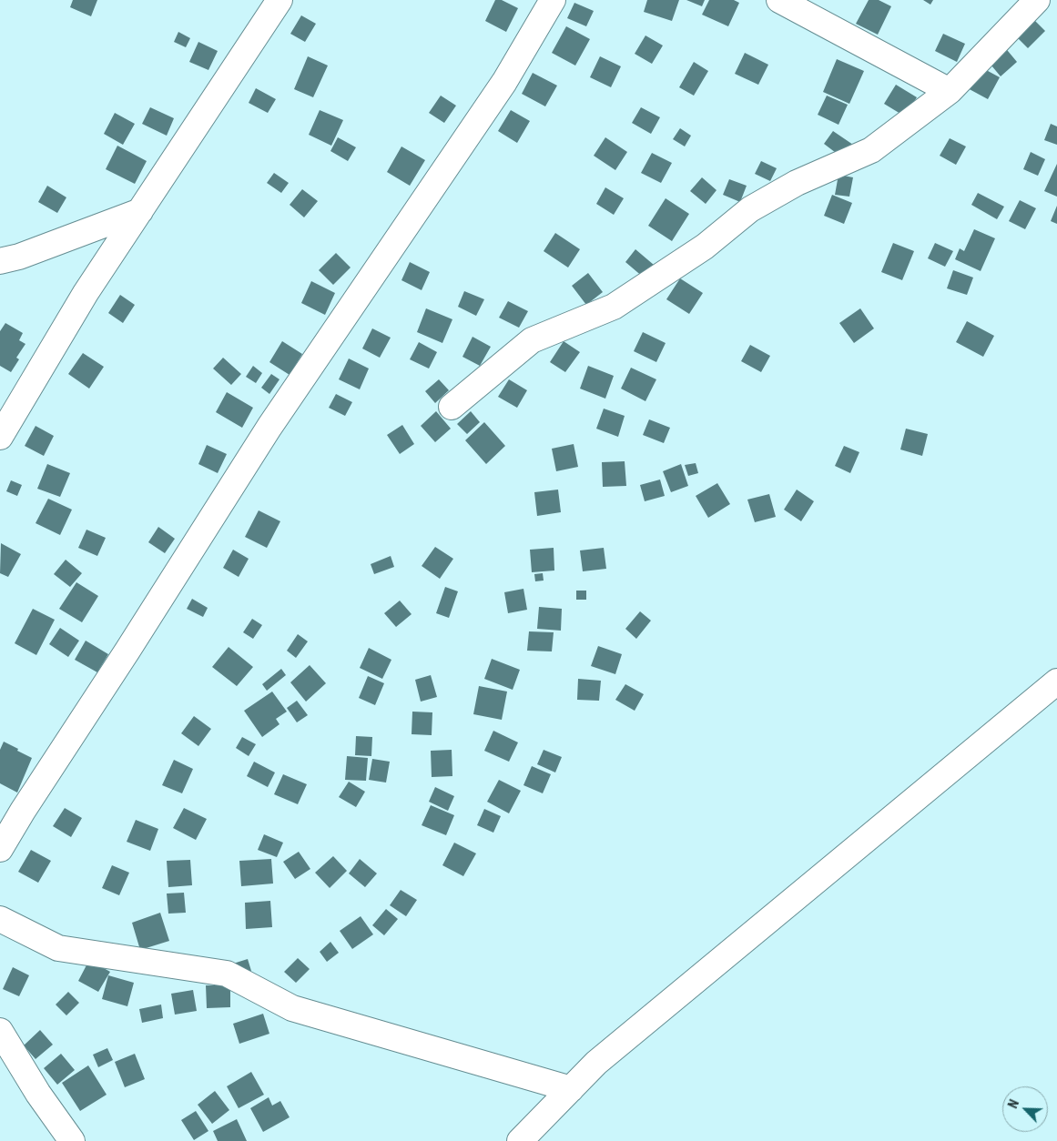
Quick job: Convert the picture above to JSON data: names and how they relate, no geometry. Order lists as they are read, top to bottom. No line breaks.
{"north":"top left"}
